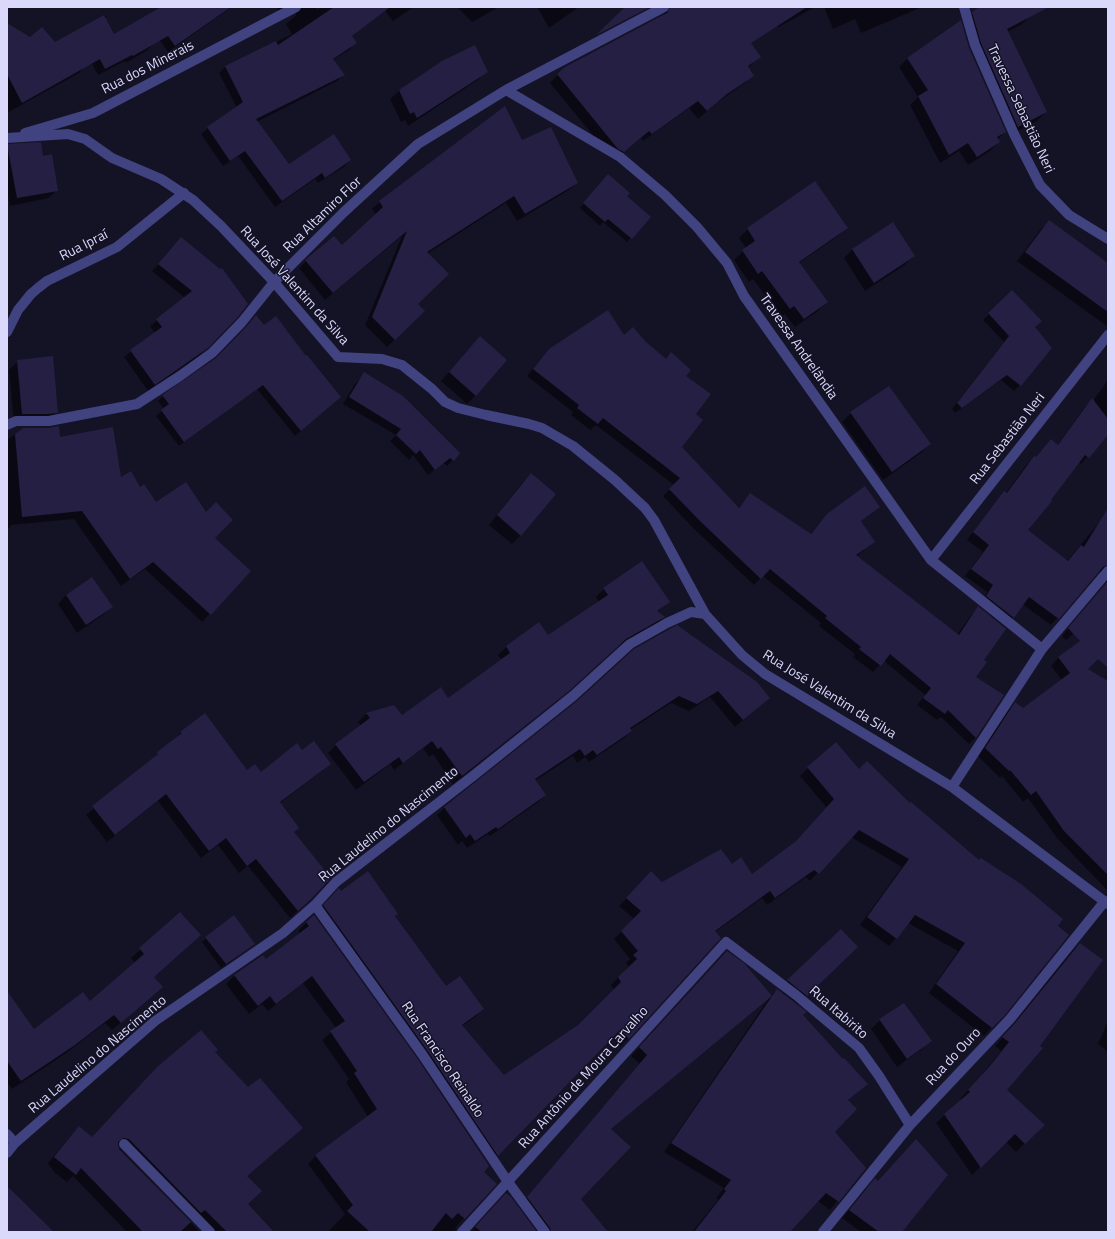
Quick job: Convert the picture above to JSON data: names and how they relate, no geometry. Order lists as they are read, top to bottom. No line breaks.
{"streets":{"street":["Rua dos Minerais","Travessa Sebastião Neri","Rua Altamiro Flor","Rua Ipraí","Rua José Valentim da Silva","Travessa Andrelândia","Rua Sebastião Neri","Rua Laudelino do Nascimento","Rua Itabirito","Rua do Ouro","Rua Francisco Reinaldo","Rua Antônio de Moura Carvalho"]},"crossings":[["Rua dos Minerais","Rua José Valentim da Silva"],["Rua Altamiro Flor","Rua José Valentim da Silva"],["Rua Altamiro Flor","Travessa Andrelândia"],["Rua Ipraí","Rua José Valentim da Silva"],["Rua José Valentim da Silva","Rua Laudelino do Nascimento"],["Rua José Valentim da Silva","Rua do Ouro"],["Travessa Andrelândia","Rua Sebastião Neri"],["Rua Laudelino do Nascimento","Rua Francisco Reinaldo"],["Rua Itabirito","Rua do Ouro"],["Rua Itabirito","Rua Antônio de Moura Carvalho"],["Rua Francisco Reinaldo","Rua Antônio de Moura Carvalho"]]}
